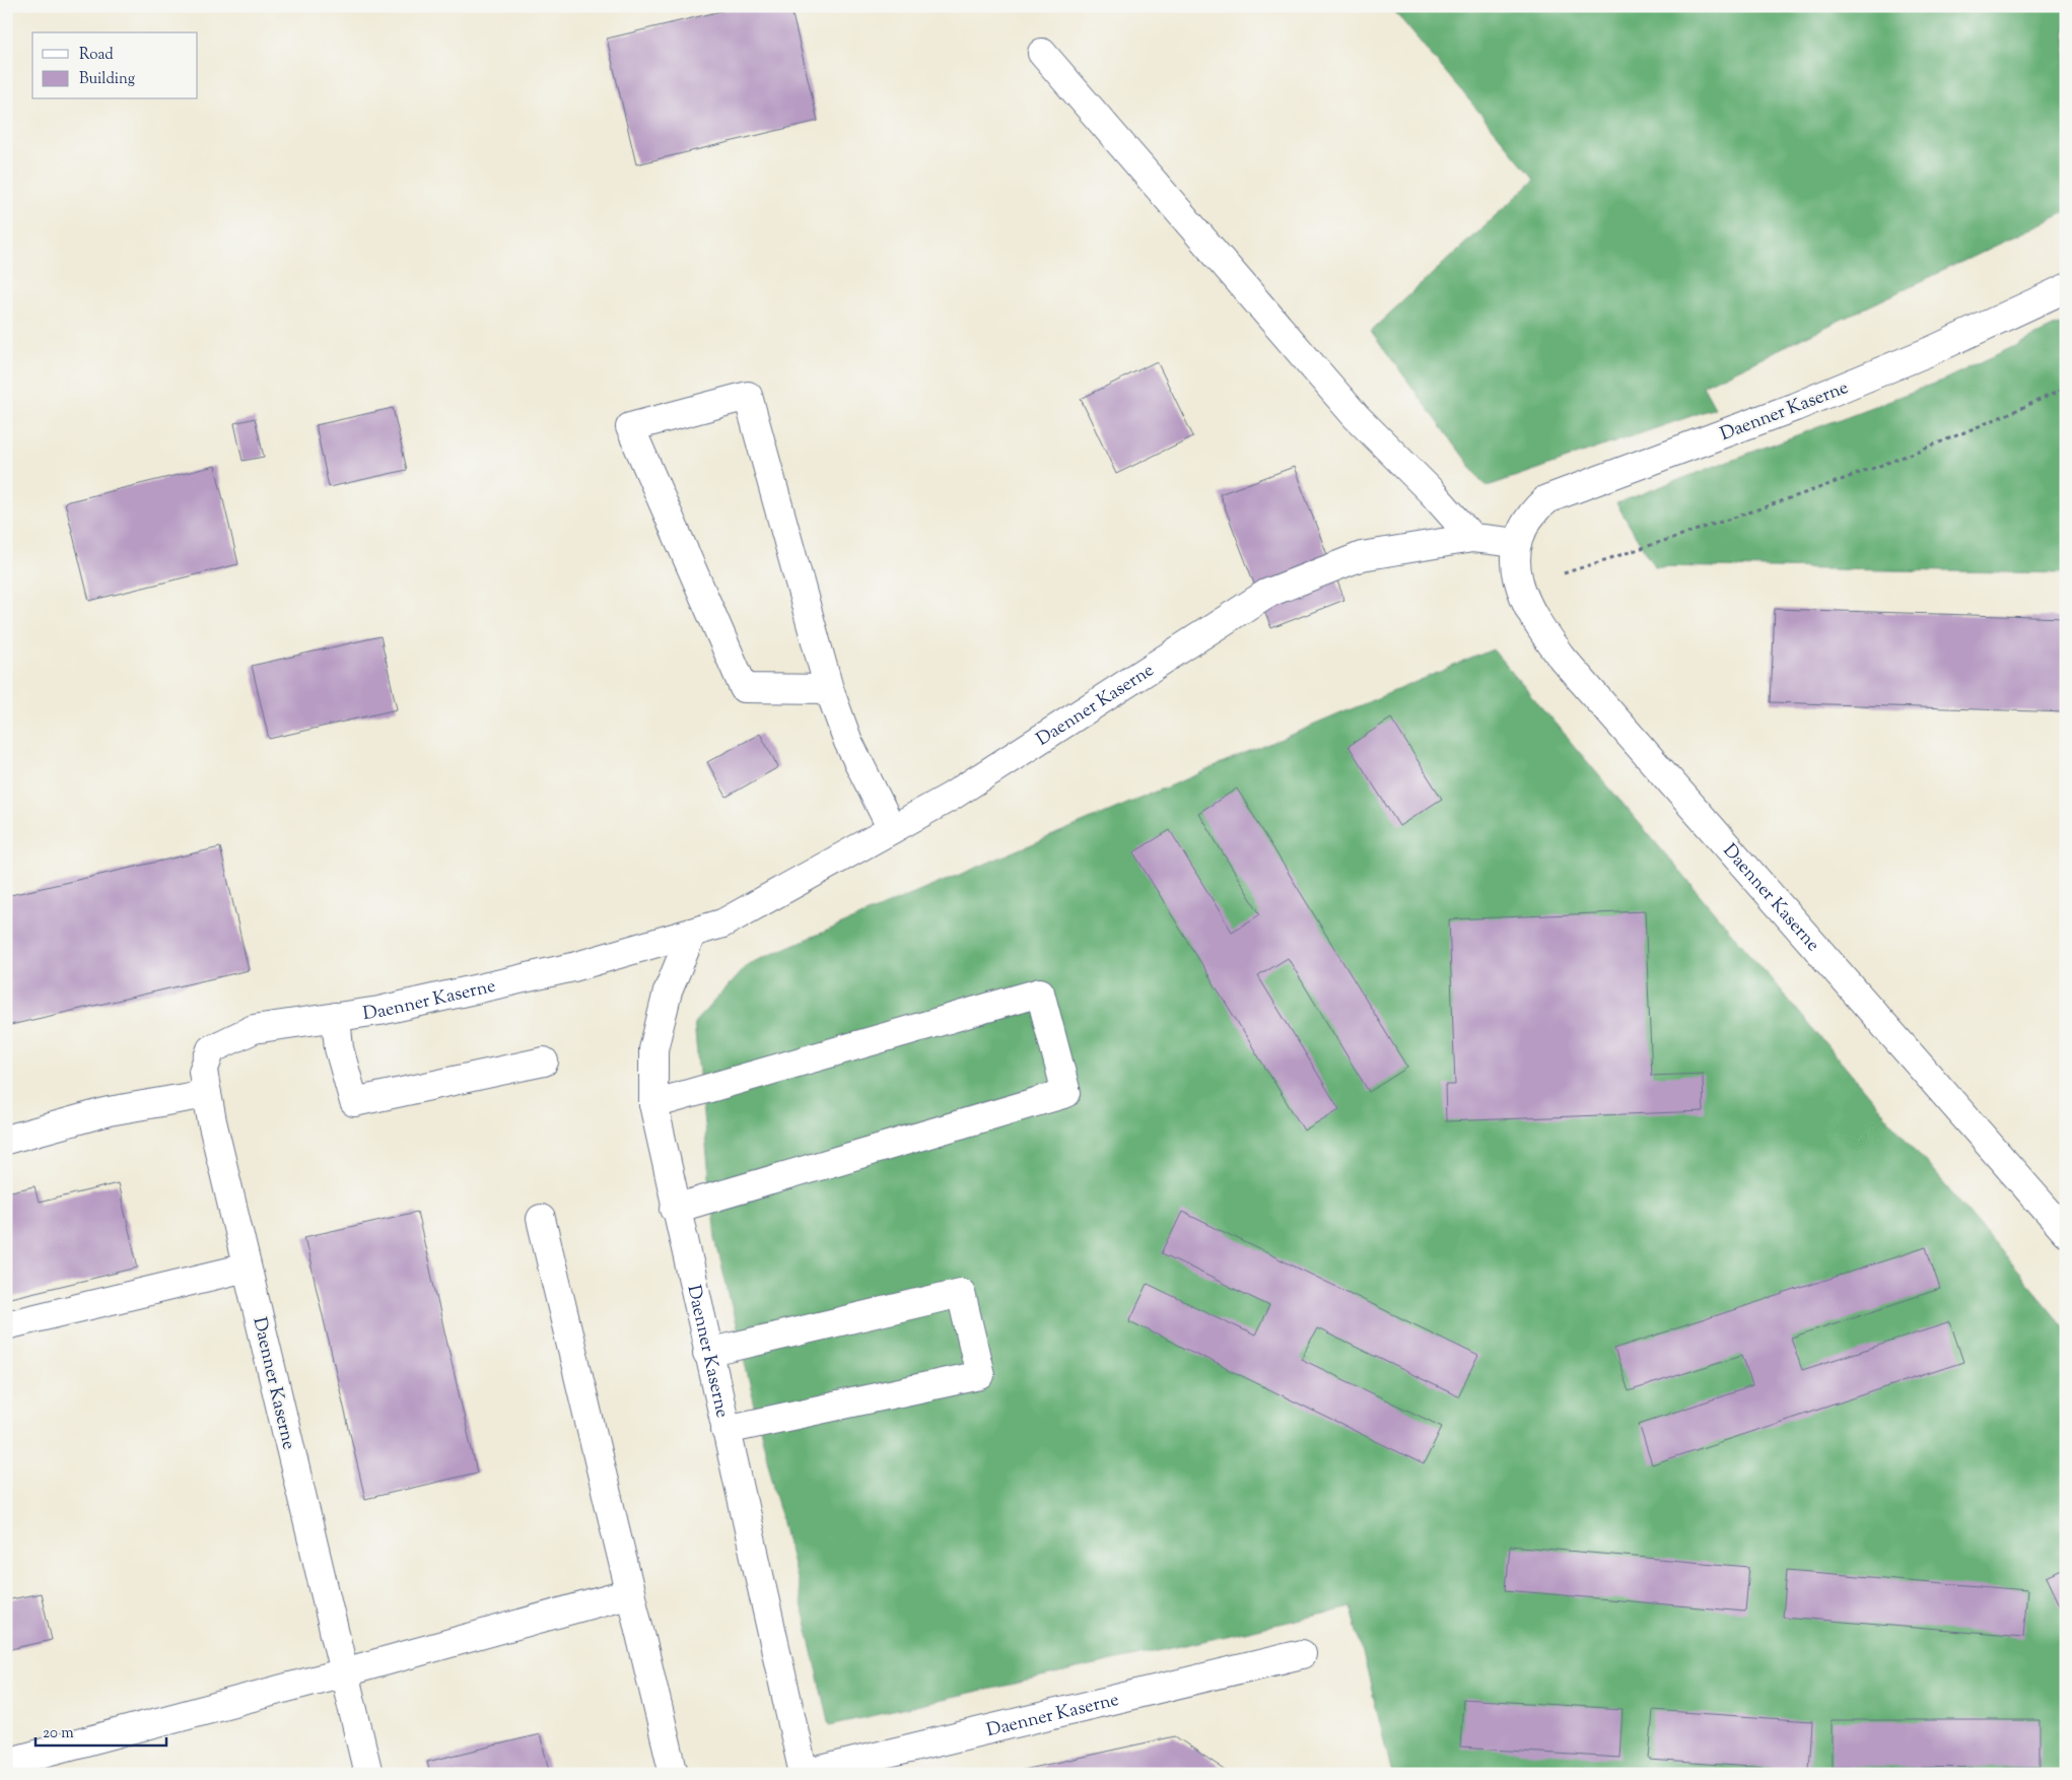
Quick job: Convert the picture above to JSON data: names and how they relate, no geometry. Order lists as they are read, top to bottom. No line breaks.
{"streets":{"street":["Daenner Kaserne"]},"legend":["Road","Building"],"scale_bar":"20 m"}
